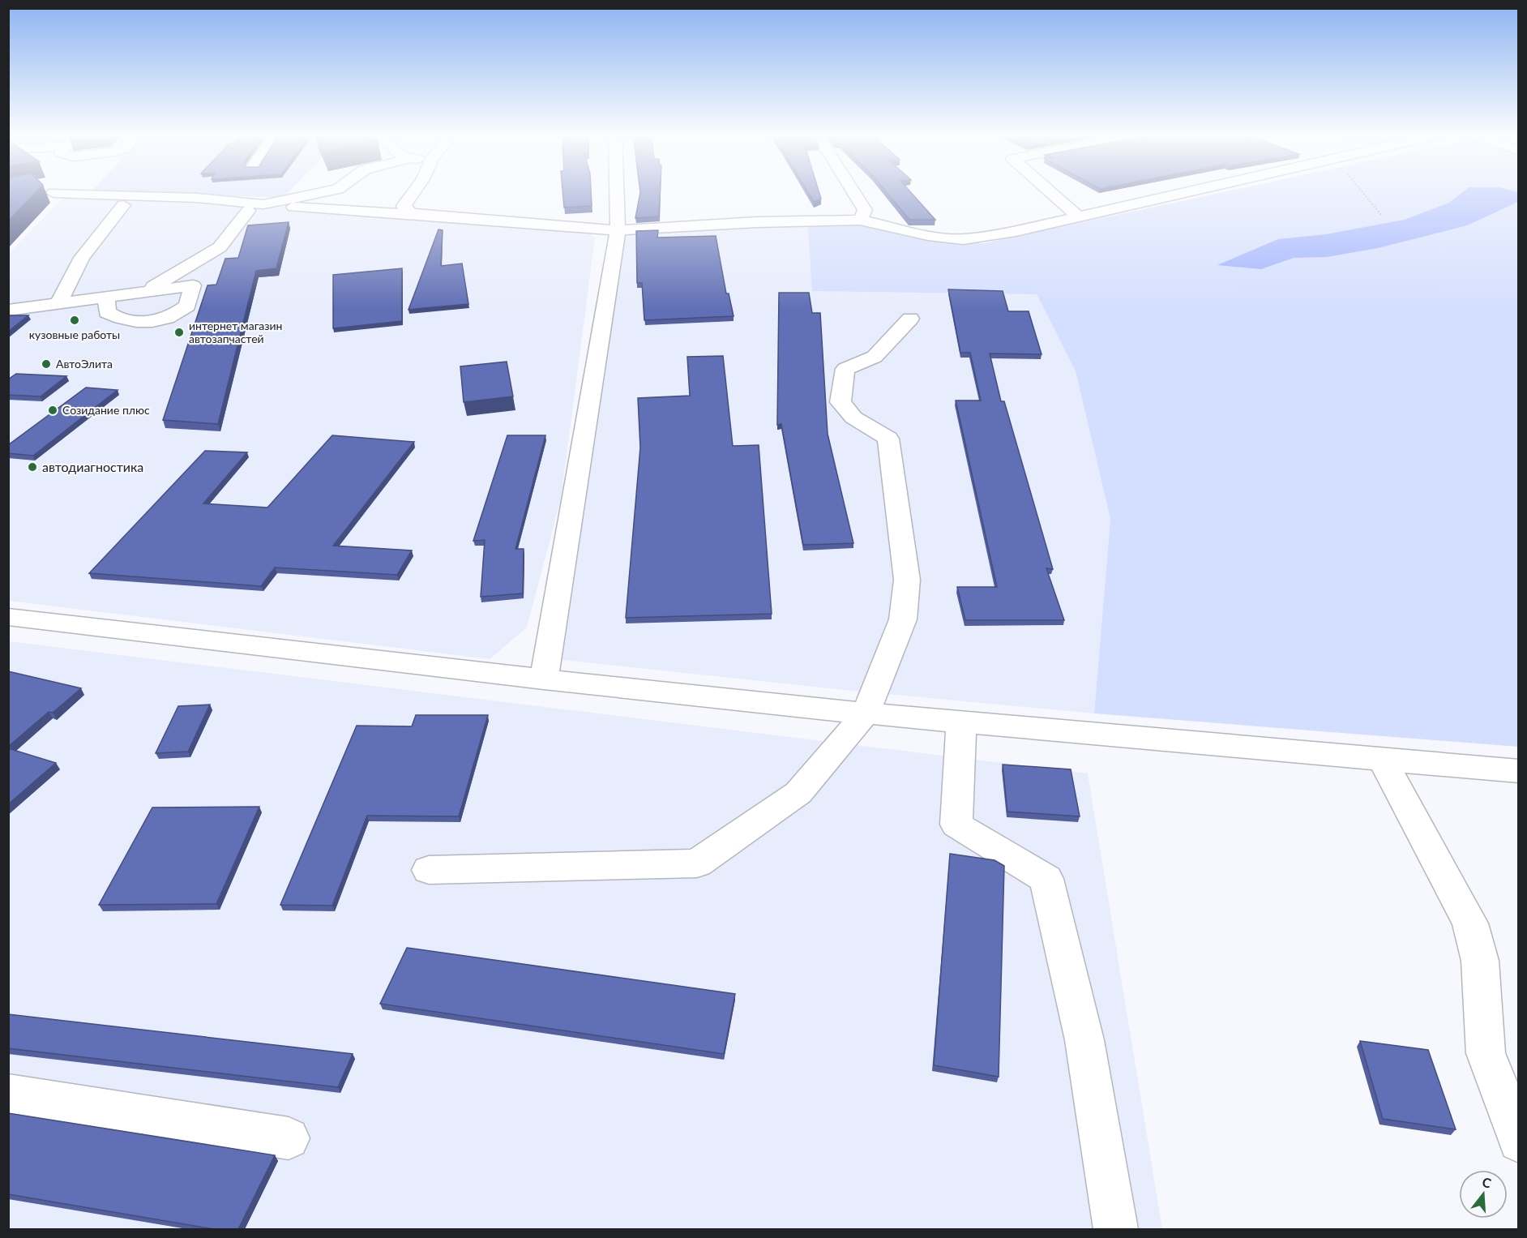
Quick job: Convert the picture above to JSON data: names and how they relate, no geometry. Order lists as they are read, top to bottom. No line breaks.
{"places":["кузовные работы","интернет магазин автозапчастей","АвтоЭлита","Созидание плюс","автодиагностика"],"north":"top"}
